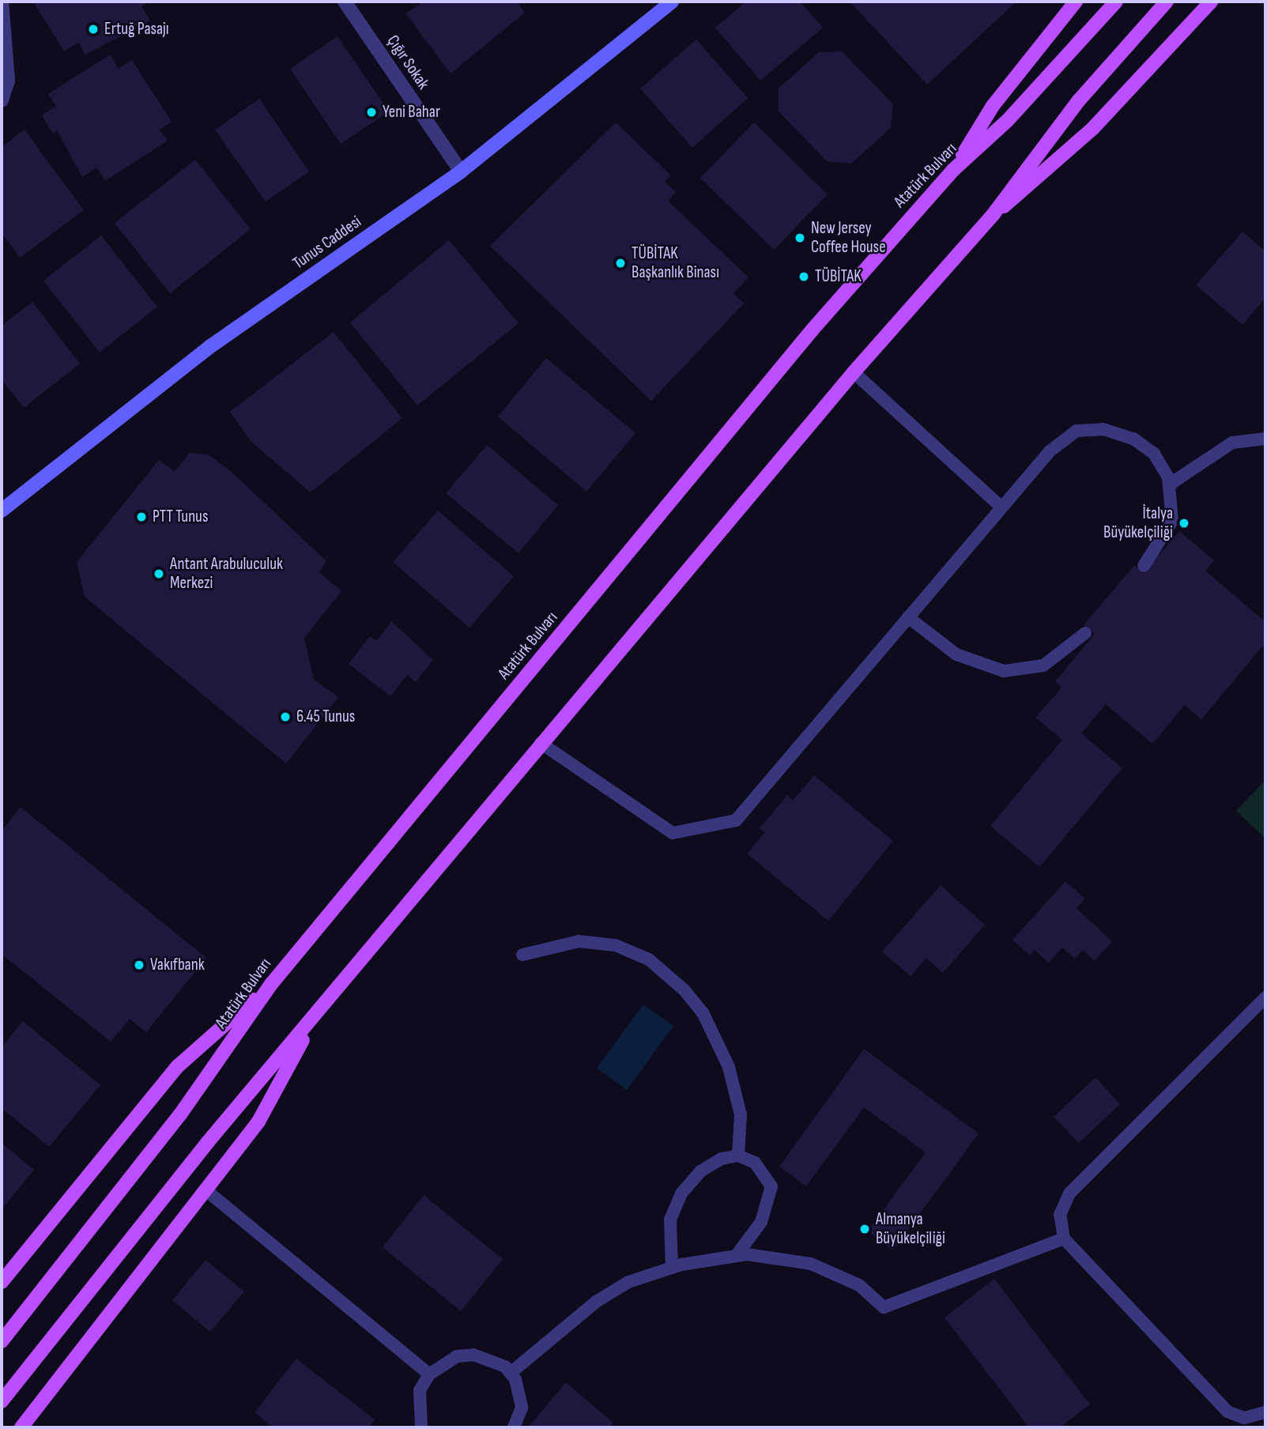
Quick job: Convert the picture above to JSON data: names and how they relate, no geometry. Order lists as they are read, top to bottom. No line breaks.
{"streets":{"main road":["Atatürk Bulvarı"],"street":["Çığır Sokak","Tunus Caddesi"]},"crossings":[["Çığır Sokak","Tunus Caddesi"]],"places":["Ertuğ Pasajı","Yeni Bahar","New Jersey Coffee House","TÜBİTAK Başkanlık Binası","TÜBİTAK","PTT Tunus","İtalya Büyükelçiliği","Antant Arabuluculuk Merkezi","6.45 Tunus","Vakıfbank","Almanya Büyükelçiliği"]}
